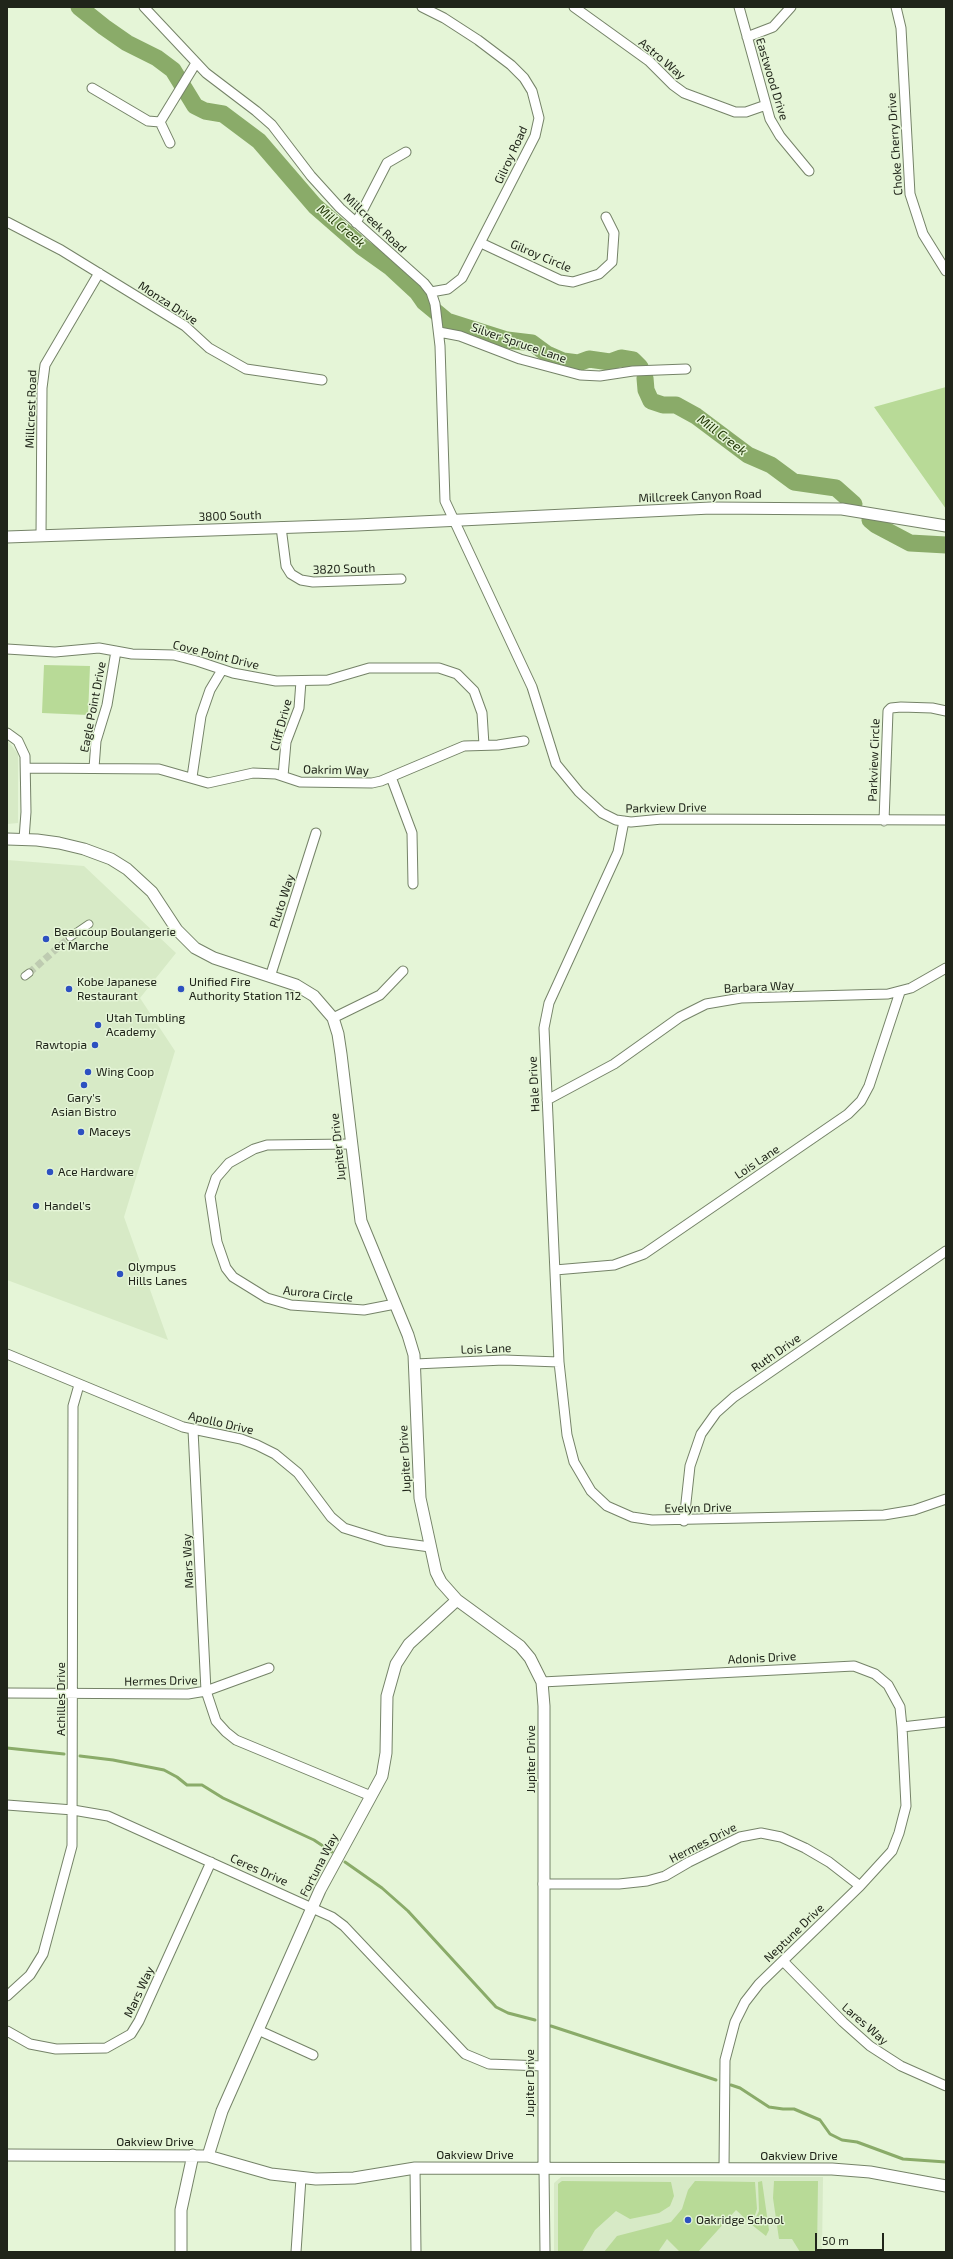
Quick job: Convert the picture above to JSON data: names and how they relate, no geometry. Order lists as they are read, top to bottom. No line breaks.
{"streets":{"street":["Astro Way","Eastwood Drive","Choke Cherry Drive","Gilroy Road","Millcreek Road","Gilroy Circle","Monza Drive","Silver Spruce Lane","Millcrest Road","Millcreek Canyon Road","3800 South","3820 South","Cove Point Drive","Eagle Point Drive","Cliff Drive","Parkview Circle","Oakrim Way","Parkview Drive","Pluto Way","Barbara Way","Hale Drive","Jupiter Drive","Lois Lane","Aurora Circle","Ruth Drive","Apollo Drive","Evelyn Drive","Mars Way","Adonis Drive","Hermes Drive","Achilles Drive","Fortuna Way","Ceres Drive","Neptune Drive","Lares Way","Oakview Drive"]},"crossings":[["Astro Way","Eastwood Drive"],["Gilroy Road","Millcreek Road"],["Gilroy Road","Gilroy Circle"],["Millcreek Road","Silver Spruce Lane"],["Millcreek Road","Millcreek Canyon Road"],["Millcreek Road","3800 South"],["Millcreek Road","Parkview Drive"],["Monza Drive","Millcrest Road"],["Millcrest Road","3800 South"],["Millcreek Canyon Road","3800 South"],["Millcreek Canyon Road","Parkview Drive"],["3800 South","3820 South"],["3800 South","Parkview Drive"],["Cove Point Drive","Eagle Point Drive"],["Cove Point Drive","Cliff Drive"],["Cove Point Drive","Oakrim Way"],["Eagle Point Drive","Oakrim Way"],["Cliff Drive","Oakrim Way"],["Parkview Circle","Parkview Drive"],["Parkview Drive","Hale Drive"],["Pluto Way","Jupiter Drive"],["Barbara Way","Hale Drive"],["Barbara Way","Lois Lane"],["Hale Drive","Lois Lane"],["Hale Drive","Evelyn Drive"],["Jupiter Drive","Lois Lane"],["Jupiter Drive","Aurora Circle"],["Jupiter Drive","Apollo Drive"],["Jupiter Drive","Adonis Drive"],["Jupiter Drive","Hermes Drive"],["Jupiter Drive","Fortuna Way"],["Jupiter Drive","Ceres Drive"],["Jupiter Drive","Oakview Drive"],["Lois Lane","Evelyn Drive"],["Ruth Drive","Evelyn Drive"],["Apollo Drive","Mars Way"],["Apollo Drive","Achilles Drive"],["Mars Way","Hermes Drive"],["Mars Way","Ceres Drive"],["Adonis Drive","Neptune Drive"],["Hermes Drive","Achilles Drive"],["Hermes Drive","Fortuna Way"],["Hermes Drive","Neptune Drive"],["Achilles Drive","Ceres Drive"],["Fortuna Way","Ceres Drive"],["Fortuna Way","Oakview Drive"],["Neptune Drive","Lares Way"],["Neptune Drive","Oakview Drive"]],"water":["Mill Creek"],"places":["Beaucoup Boulangerie et Marche","Kobe Japanese Restaurant","Unified Fire Authority Station 112","Utah Tumbling Academy","Rawtopia","Wing Coop","Gary's Asian Bistro","Maceys","Ace Hardware","Handel's","Olympus Hills Lanes","Oakridge School"],"scale_bar":"50 m"}
